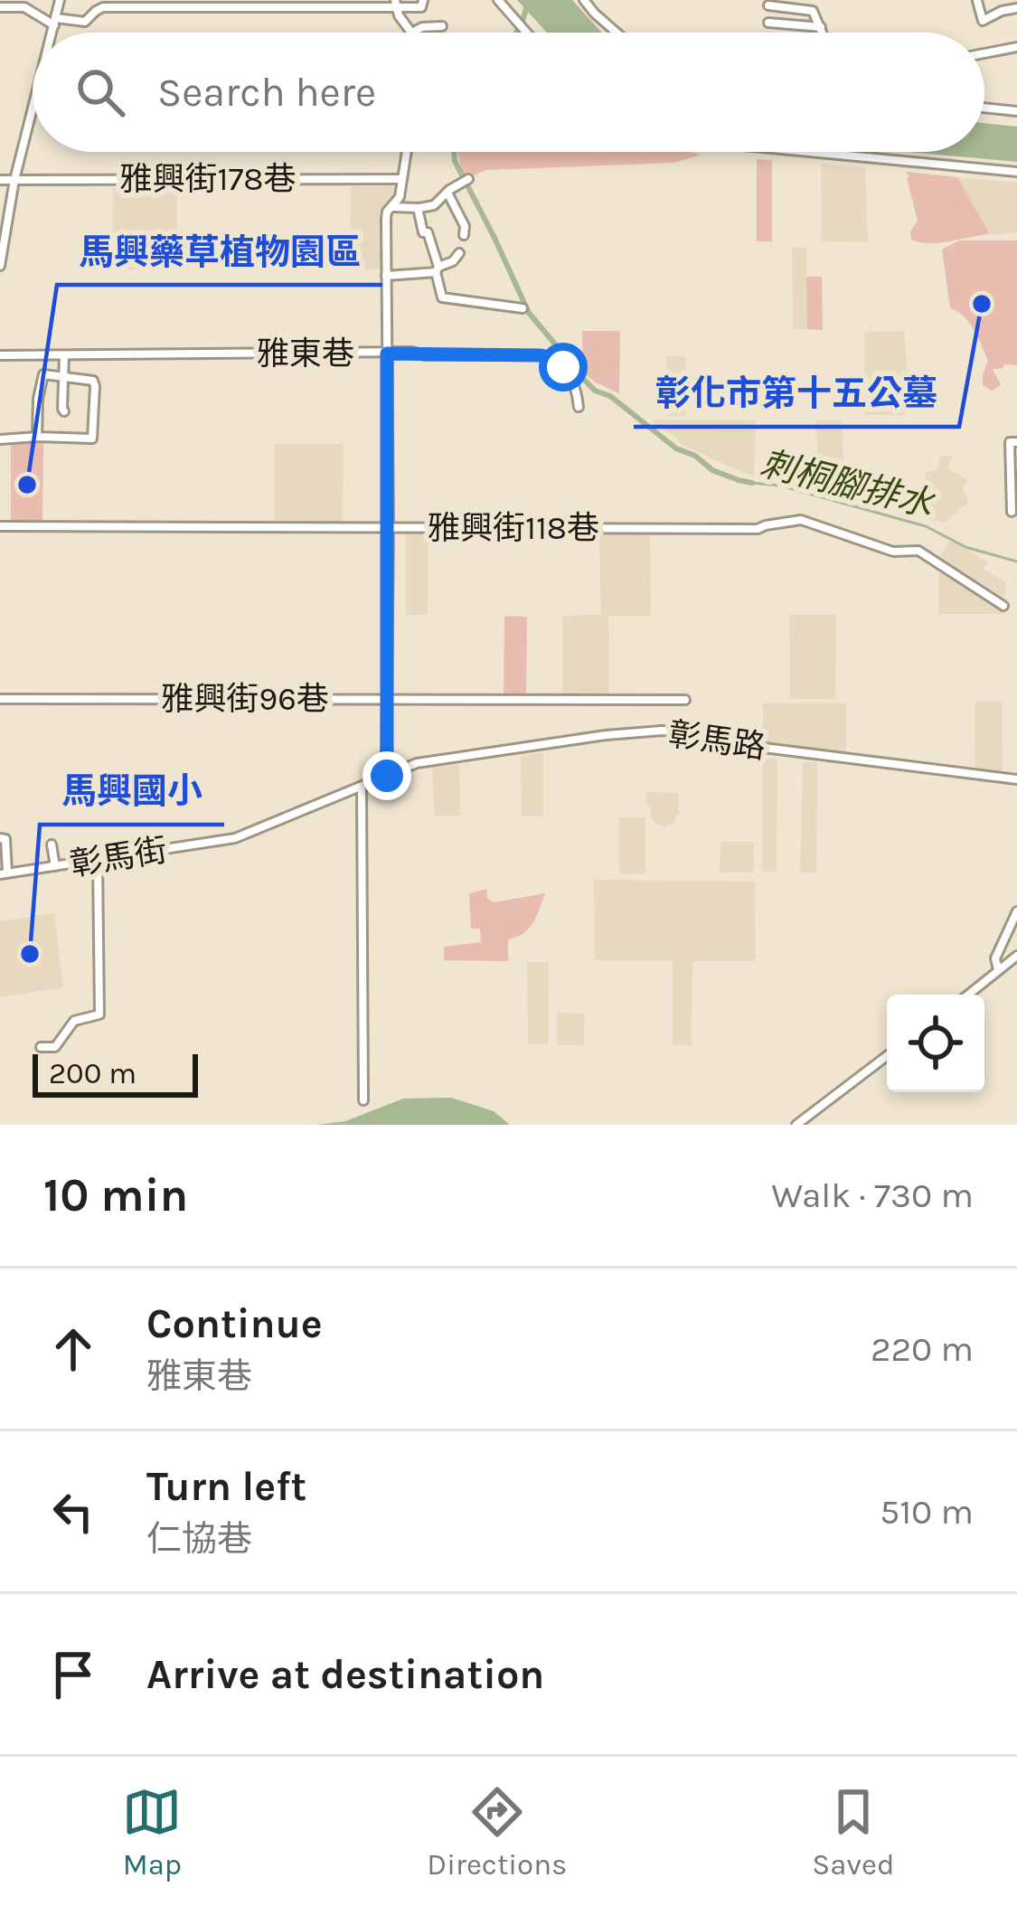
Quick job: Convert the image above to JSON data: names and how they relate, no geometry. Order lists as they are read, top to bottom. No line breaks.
{"streets":{"street":["雅興街178巷","雅東巷","雅興街118巷","雅興街96巷","彰馬路","彰馬街"]},"crossings":[["彰馬路","彰馬街"]],"water":["刺桐腳排水"],"places":["彰化市第十五公墓","馬興藥草植物園區","馬興國小"],"scale_bar":"200 m","page":{"search":"Search here","scale":"200 m","heading":["10 min","Walk · 730 m"],"list":[["Continue","雅東巷","220 m"],["Turn left","仁協巷","510 m"],"Arrive at destination"],"nav":["Map","Directions","Saved"]}}
